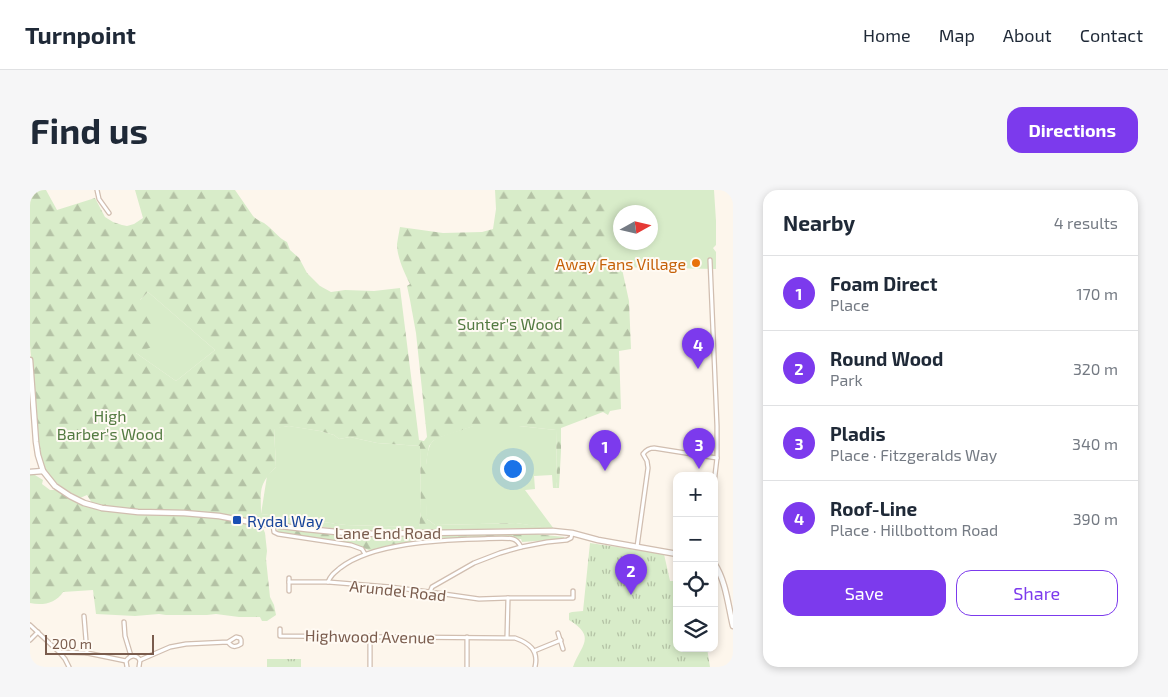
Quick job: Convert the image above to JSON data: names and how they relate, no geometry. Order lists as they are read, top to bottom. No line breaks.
{"streets":{"street":["Lane End Road","Arundel Road","Highwood Avenue"]},"parks":["Sunter's Wood","High Barber's Wood"],"places":{"other":["Away Fans Village"],"transit":["Rydal Way"]},"scale_bar":"200 m","north":"right","page":{"header":"Turnpoint","nav":["Home","Map","About","Contact"],"buttons":["Directions",["Save","Share"]],"title":"Find us","heading":["Nearby","4 results"],"list":[{"mark":"1","name":"Foam Direct","note":"Place","value":"170 m"},{"mark":"2","name":"Round Wood","note":"Park","value":"320 m"},{"mark":"3","name":"Pladis","note":"Place · Fitzgeralds Way","value":"340 m"},{"mark":"4","name":"Roof-Line","note":"Place · Hillbottom Road","value":"390 m"}],"pins":["4","3","1","2"],"map_buttons":["+","−"],"scale":"200 m"}}
